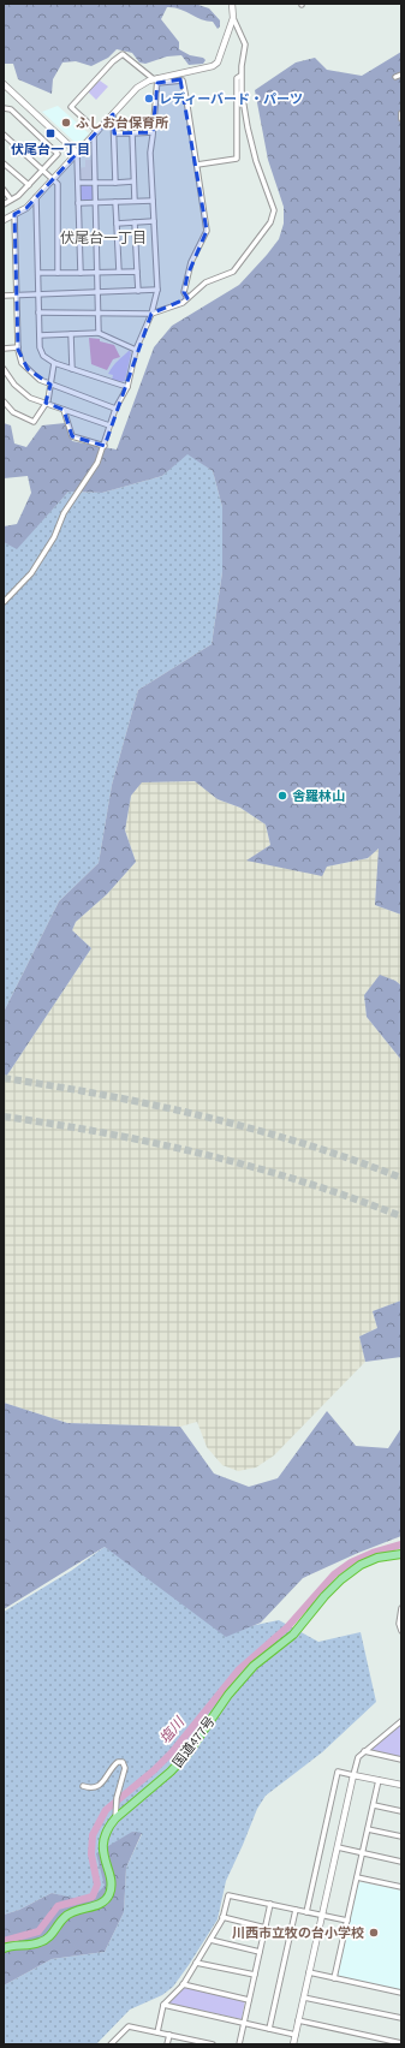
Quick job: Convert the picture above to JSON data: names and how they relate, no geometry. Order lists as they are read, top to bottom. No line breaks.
{"streets":{"highway":["国道477号"]},"districts":["伏尾台一丁目"],"water":["塩川"],"places":{"other":["レディーバード・パーツ","ふしお台保育所","舎羅林山","川西市立牧の台小学校"],"transit":["伏尾台一丁目"]}}
